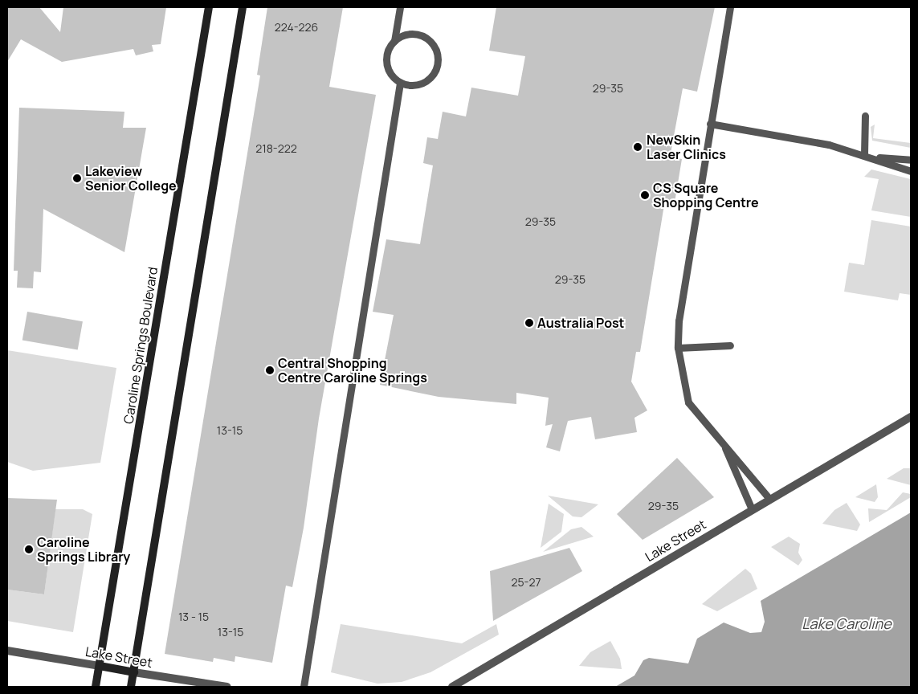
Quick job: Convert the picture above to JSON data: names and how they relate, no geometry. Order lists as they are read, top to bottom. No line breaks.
{"streets":{"main road":["Caroline Springs Boulevard","Lake Street"]},"crossings":[["Caroline Springs Boulevard","Lake Street"]],"water":["Lake Caroline"],"places":["NewSkin Laser Clinics","Lakeview Senior College","CS Square Shopping Centre","Australia Post","Central Shopping Centre Caroline Springs","Caroline Springs Library"],"house_numbers":["224-226","29-35","218-222","29-35","29-35","13-15","29-35","25-27","13 - 15","13-15"]}
